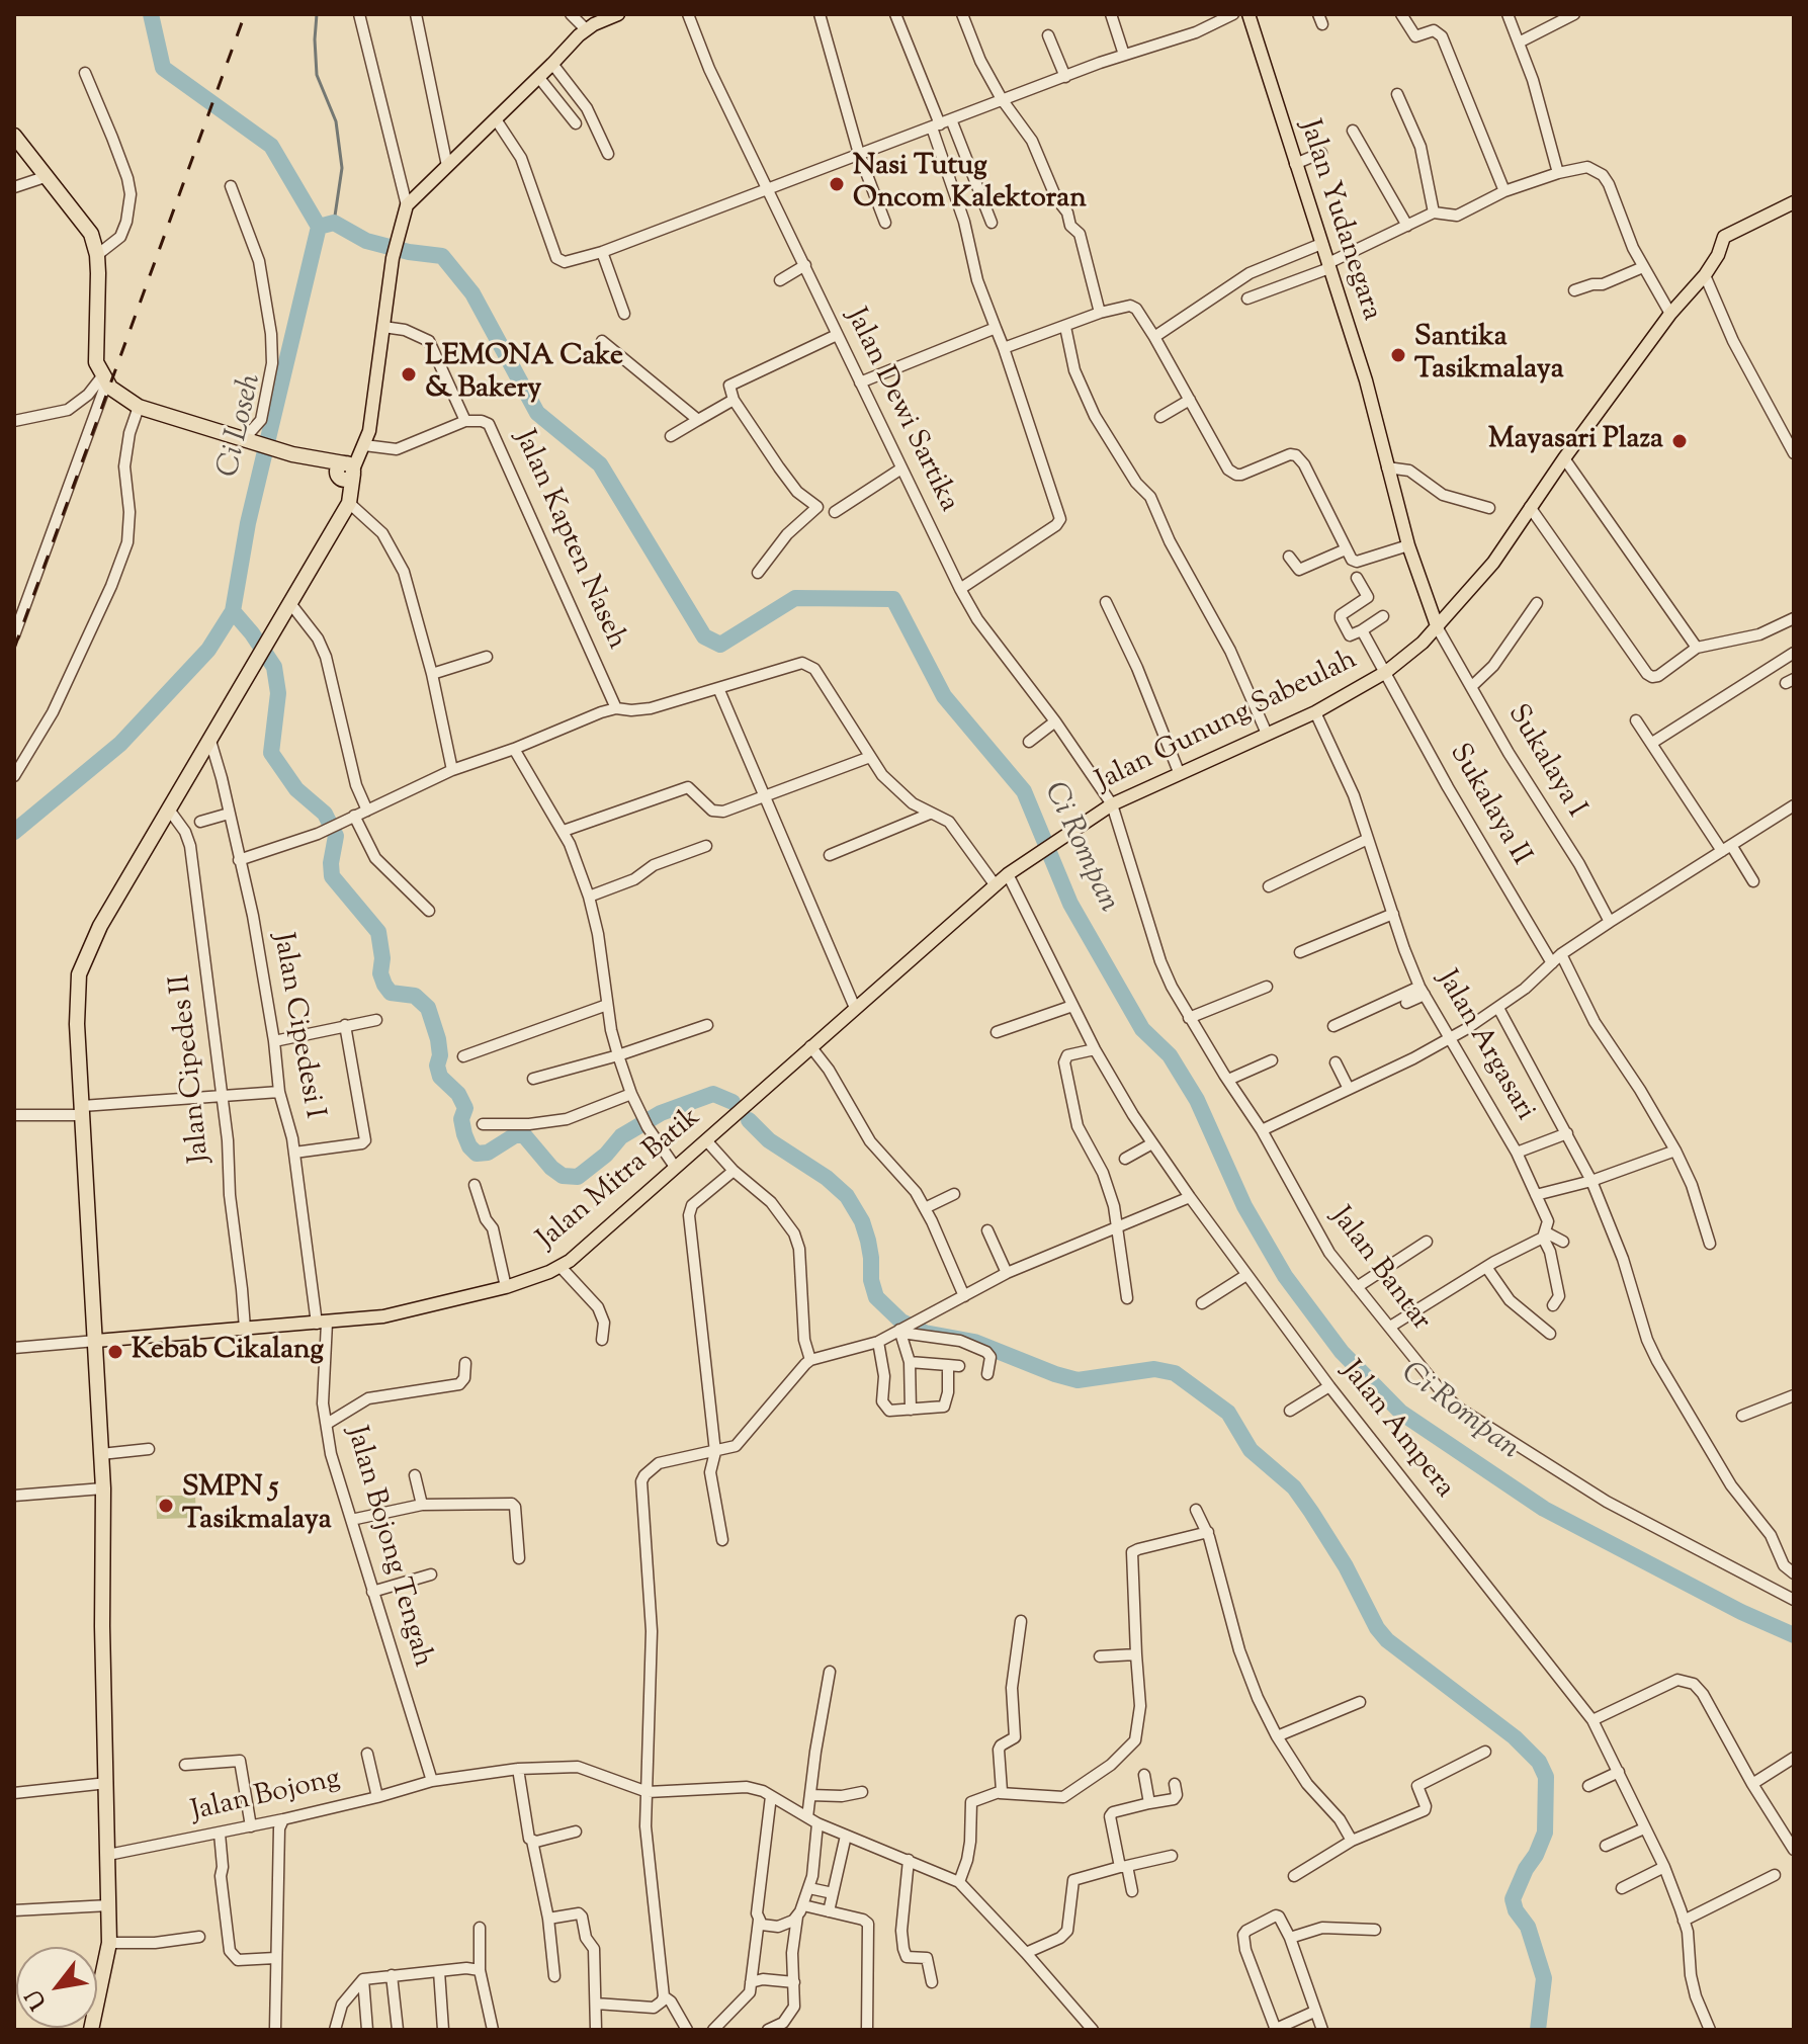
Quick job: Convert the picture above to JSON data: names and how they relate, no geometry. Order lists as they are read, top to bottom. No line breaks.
{"streets":{"main road":["Jalan Yudanegara","Jalan Gunung Sabeulah","Jalan Mitra Batik"],"street":["Jalan Dewi Sartika","Jalan Kapten Naseh","Sukalaya I","Sukalaya II","Jalan Cipedesi I","Jalan Argasari","Jalan Cipedes II","Jalan Bantar","Jalan Ampera","Jalan Bojong Tengah","Jalan Bojong"]},"crossings":[["Jalan Yudanegara","Jalan Gunung Sabeulah"],["Jalan Yudanegara","Sukalaya I"],["Jalan Dewi Sartika","Jalan Gunung Sabeulah"],["Jalan Dewi Sartika","Jalan Bantar"],["Jalan Gunung Sabeulah","Sukalaya I"],["Jalan Gunung Sabeulah","Sukalaya II"],["Jalan Gunung Sabeulah","Jalan Argasari"],["Jalan Gunung Sabeulah","Jalan Mitra Batik"],["Jalan Gunung Sabeulah","Jalan Bantar"],["Jalan Gunung Sabeulah","Jalan Ampera"],["Jalan Cipedesi I","Jalan Mitra Batik"],["Jalan Cipedesi I","Jalan Bojong Tengah"],["Jalan Cipedes II","Jalan Mitra Batik"],["Jalan Mitra Batik","Jalan Bojong Tengah"],["Jalan Bojong Tengah","Jalan Bojong"]],"water":["Ci Loseh","Ci Rompan"],"places":["Nasi Tutug Oncom Kalektoran","Santika Tasikmalaya","LEMONA Cake & Bakery","Mayasari Plaza","Kebab Cikalang","SMPN 5 Tasikmalaya"],"north":"bottom left"}
